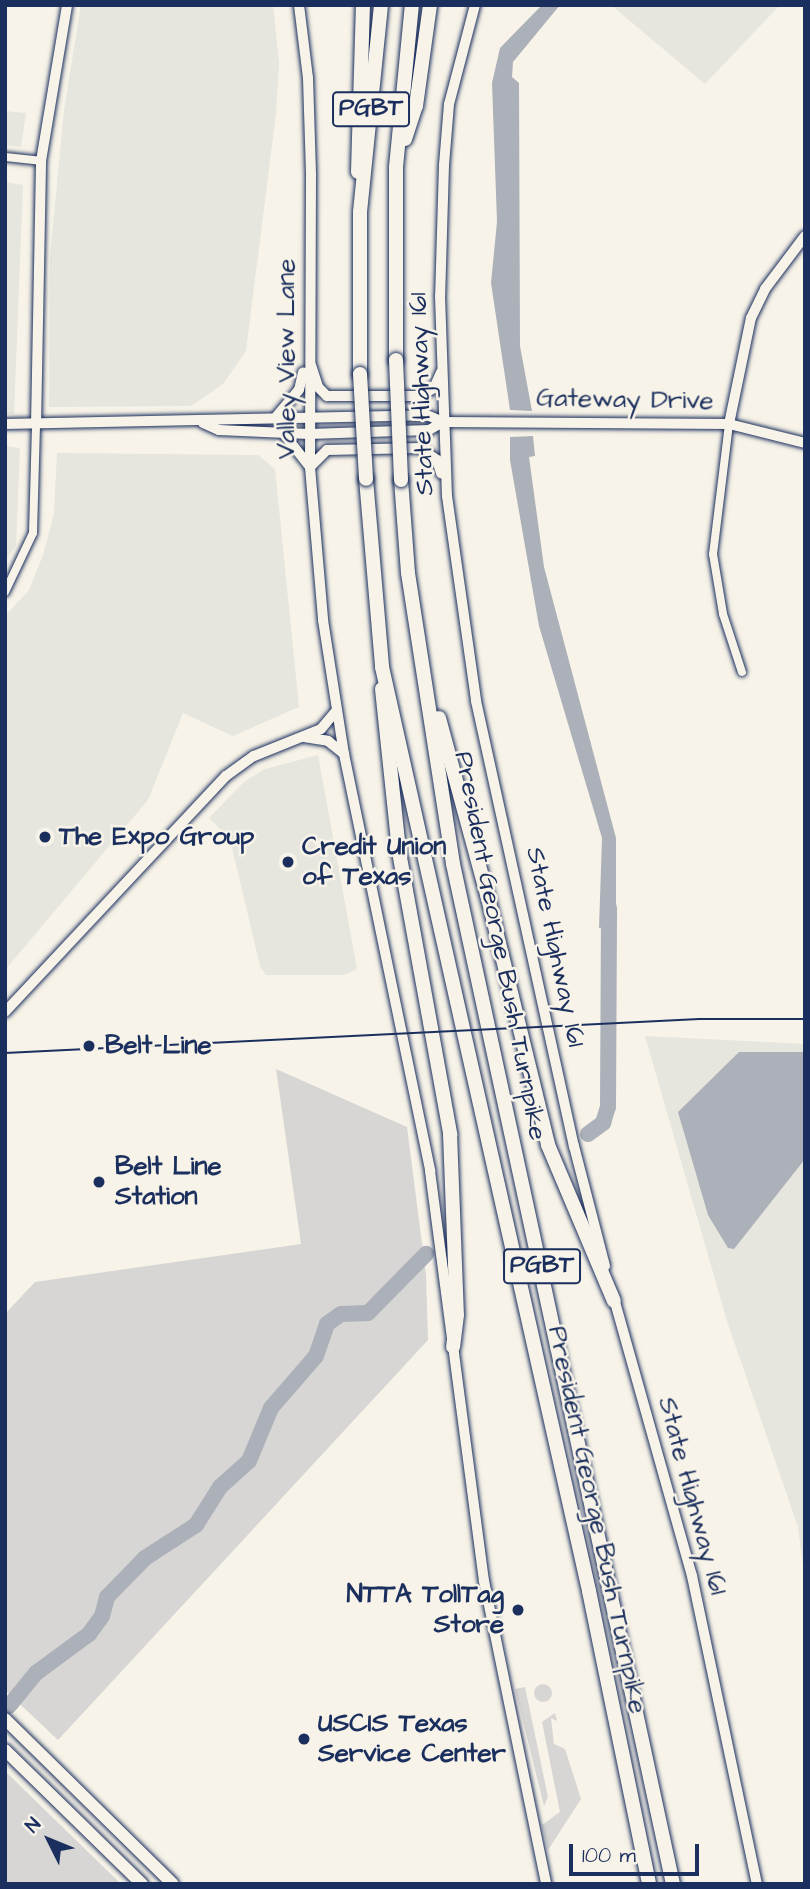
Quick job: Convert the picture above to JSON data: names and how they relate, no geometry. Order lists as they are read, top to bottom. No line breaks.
{"streets":{"highway":["PGBT","President George Bush Turnpike"],"main road":["Valley View Lane","State Highway 161","Gateway Drive"]},"crossings":[["Valley View Lane","Gateway Drive"],["State Highway 161","Gateway Drive"]],"places":["The Expo Group","Credit Union of Texas","Belt Line","Belt Line Station","NTTA TollTag Store","USCIS Texas Service Center"],"scale_bar":"100 m","north":"top left"}
